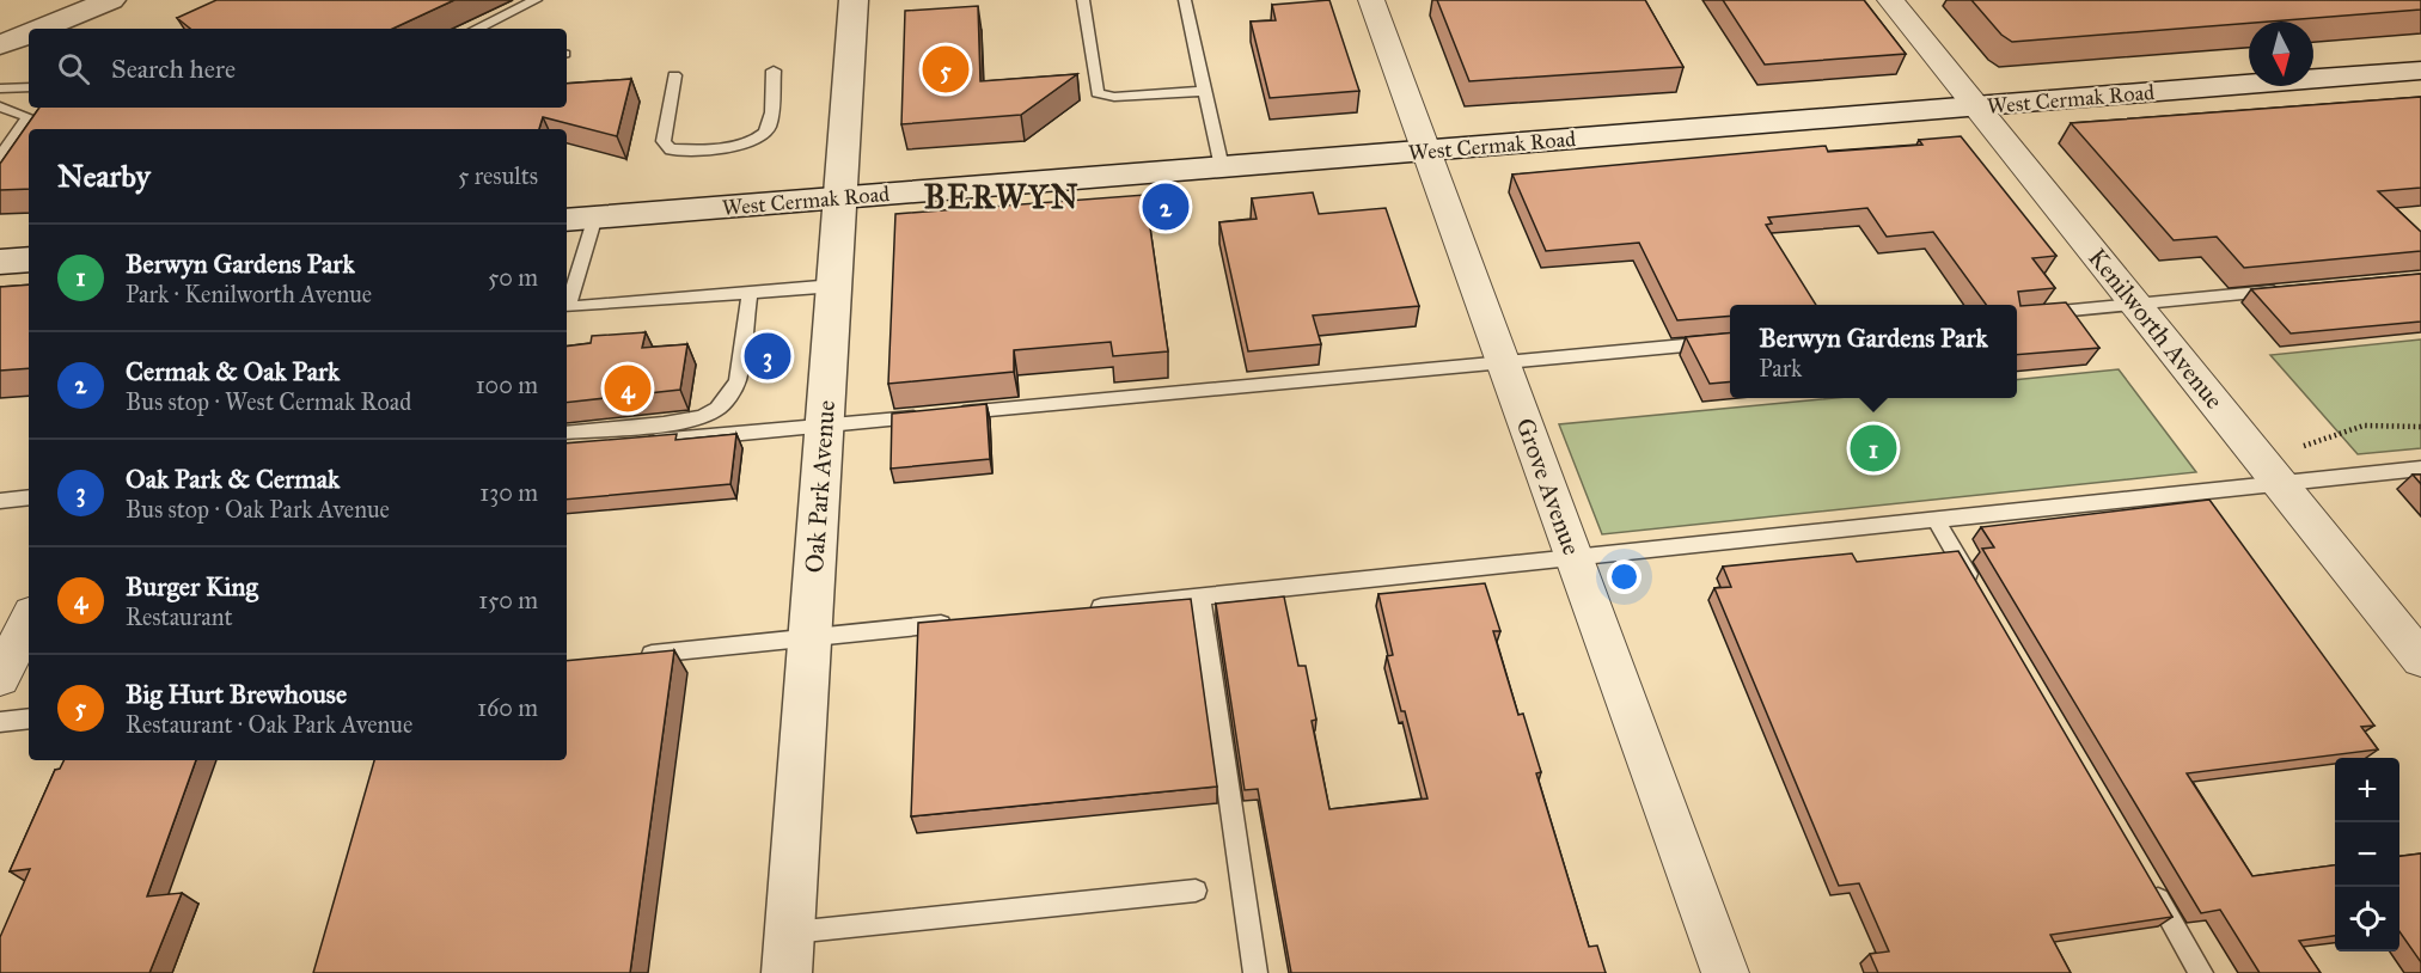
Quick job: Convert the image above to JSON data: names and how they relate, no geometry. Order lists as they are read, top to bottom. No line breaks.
{"streets":{"main road":["West Cermak Road","Oak Park Avenue"],"street":["Kenilworth Avenue","Grove Avenue"]},"crossings":[["West Cermak Road","Kenilworth Avenue"],["West Cermak Road","Oak Park Avenue"],["West Cermak Road","Grove Avenue"]],"districts":["BERWYN"],"north":"bottom","page":{"search":"Search here","pins":["5","2","3","4","1"],"heading":["Nearby","5 results"],"list":[{"mark":"1","name":"Berwyn Gardens Park","note":"Park · Kenilworth Avenue","value":"50 m"},{"mark":"2","name":"Cermak & Oak Park","note":"Bus stop · West Cermak Road","value":"100 m"},{"mark":"3","name":"Oak Park & Cermak","note":"Bus stop · Oak Park Avenue","value":"130 m"},{"mark":"4","name":"Burger King","note":"Restaurant","value":"150 m"},{"mark":"5","name":"Big Hurt Brewhouse","note":"Restaurant · Oak Park Avenue","value":"160 m"}],"popup":["Berwyn Gardens Park","Park"],"map_buttons":["+","−"]}}
